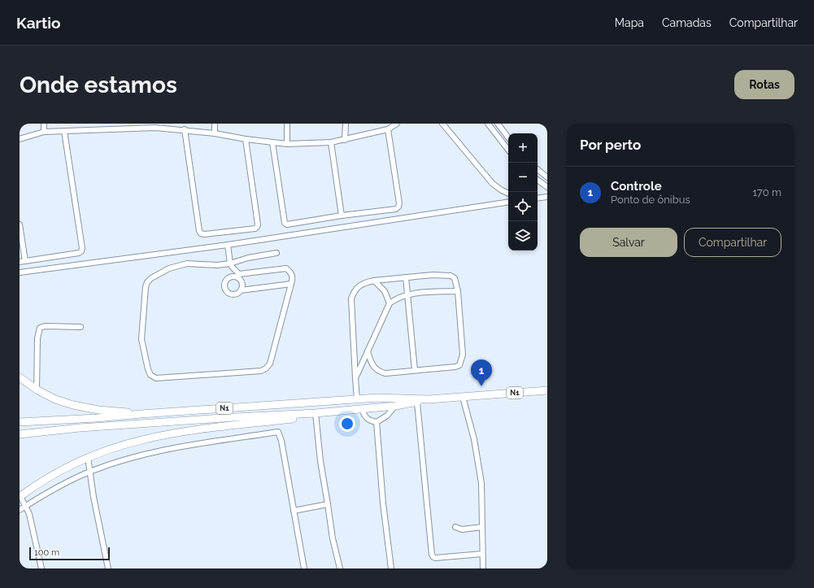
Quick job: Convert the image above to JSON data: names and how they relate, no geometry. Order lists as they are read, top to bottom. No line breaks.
{"streets":{"highway":["N1"]},"scale_bar":"100 m","page":{"header":"Kartio","nav":["Mapa","Camadas","Compartilhar"],"buttons":["Rotas",["Salvar","Compartilhar"]],"title":"Onde estamos","heading":"Por perto","map_buttons":["+","−"],"list":[{"mark":"1","name":"Controle","note":"Ponto de ônibus","value":"170 m"}],"pins":"1","scale":"100 m"}}
